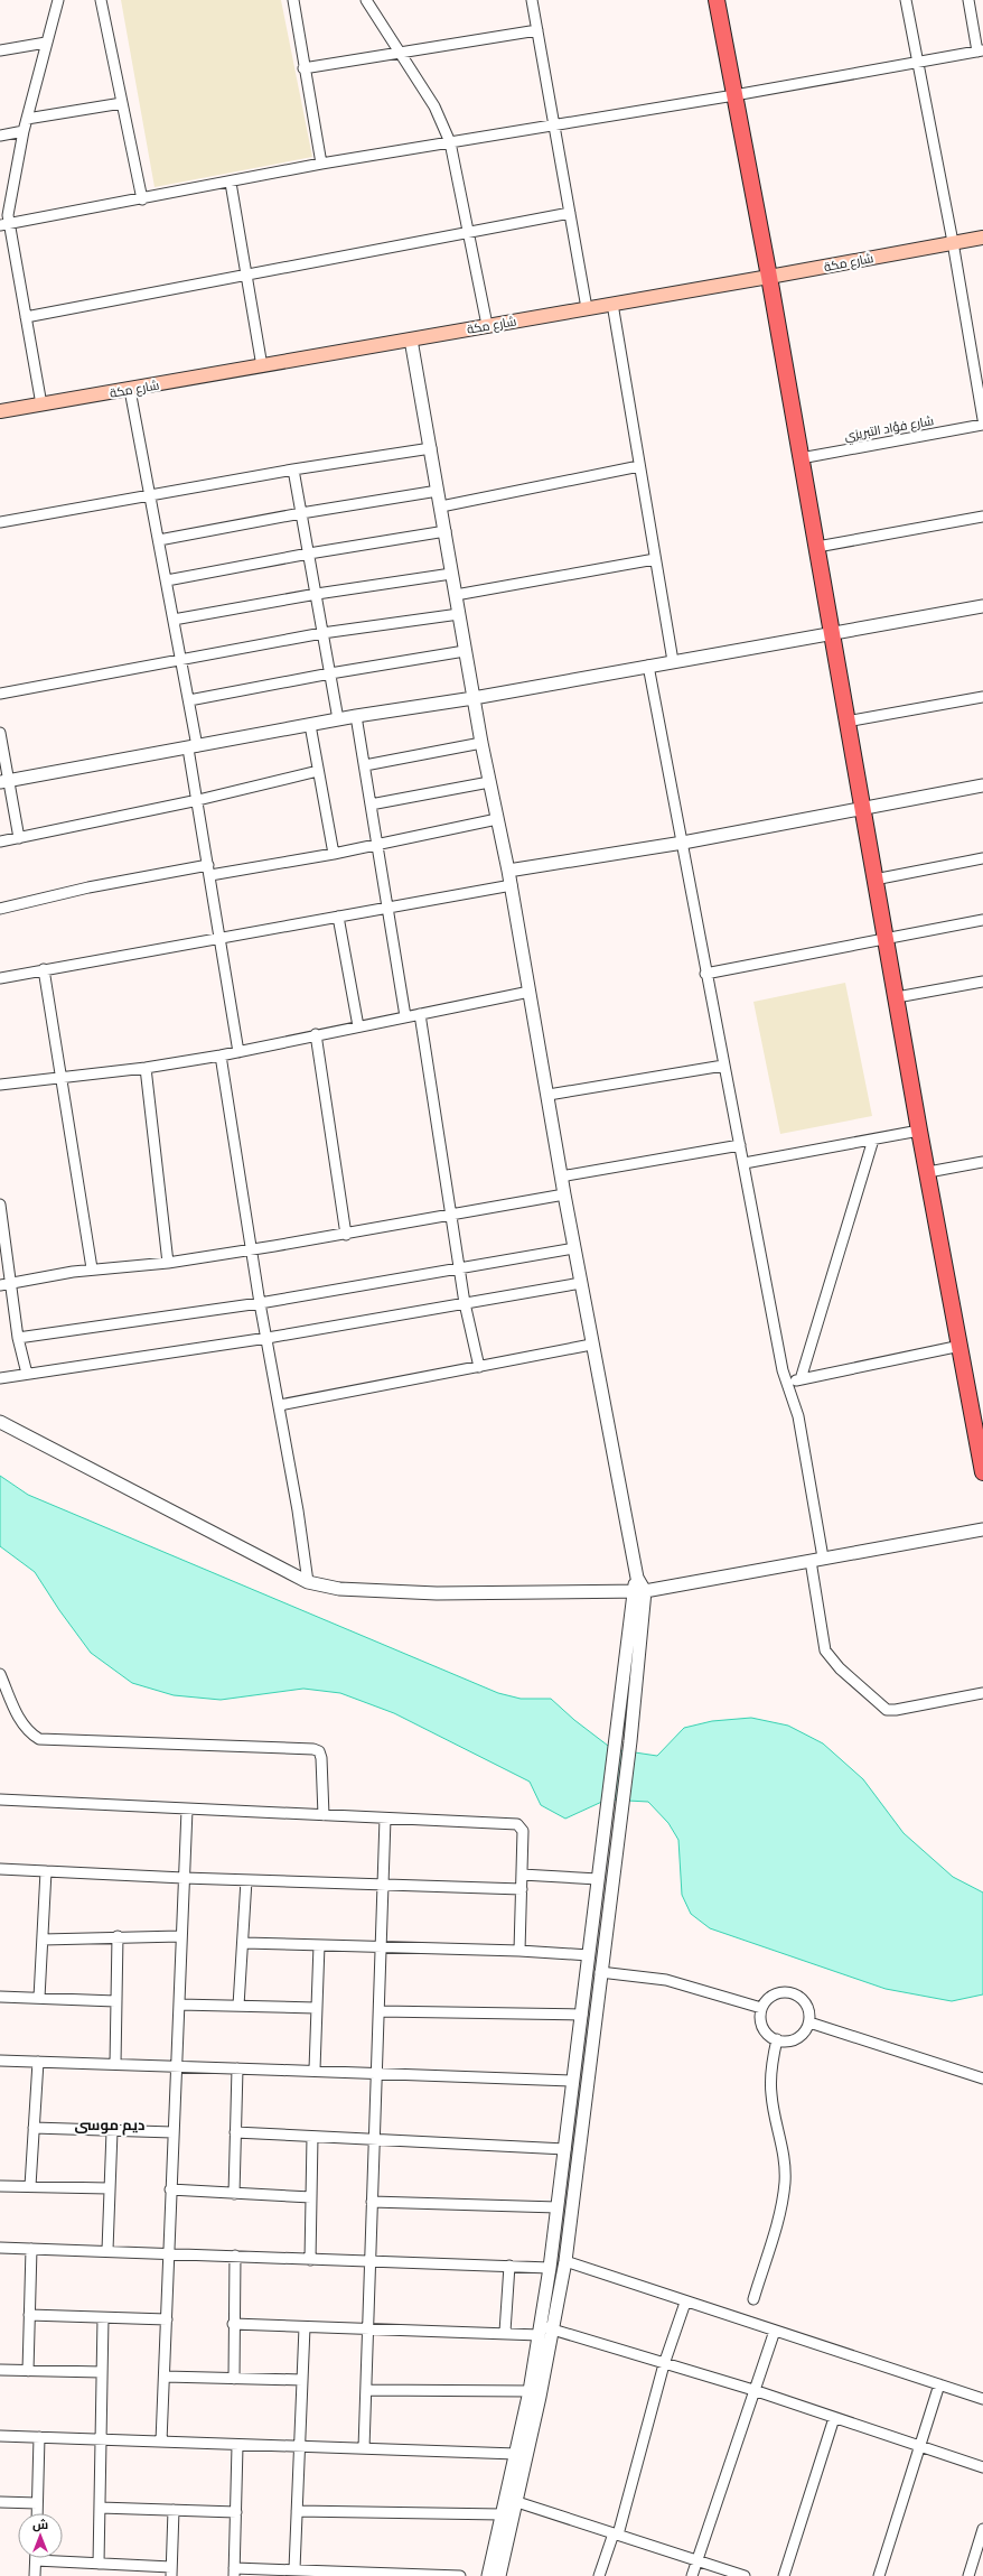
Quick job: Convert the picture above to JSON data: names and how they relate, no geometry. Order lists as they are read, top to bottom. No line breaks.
{"streets":{"main road":["شارع مكة"],"street":["شارع فؤاد التبريزي"]},"districts":["ديم موسى"],"north":"top"}
